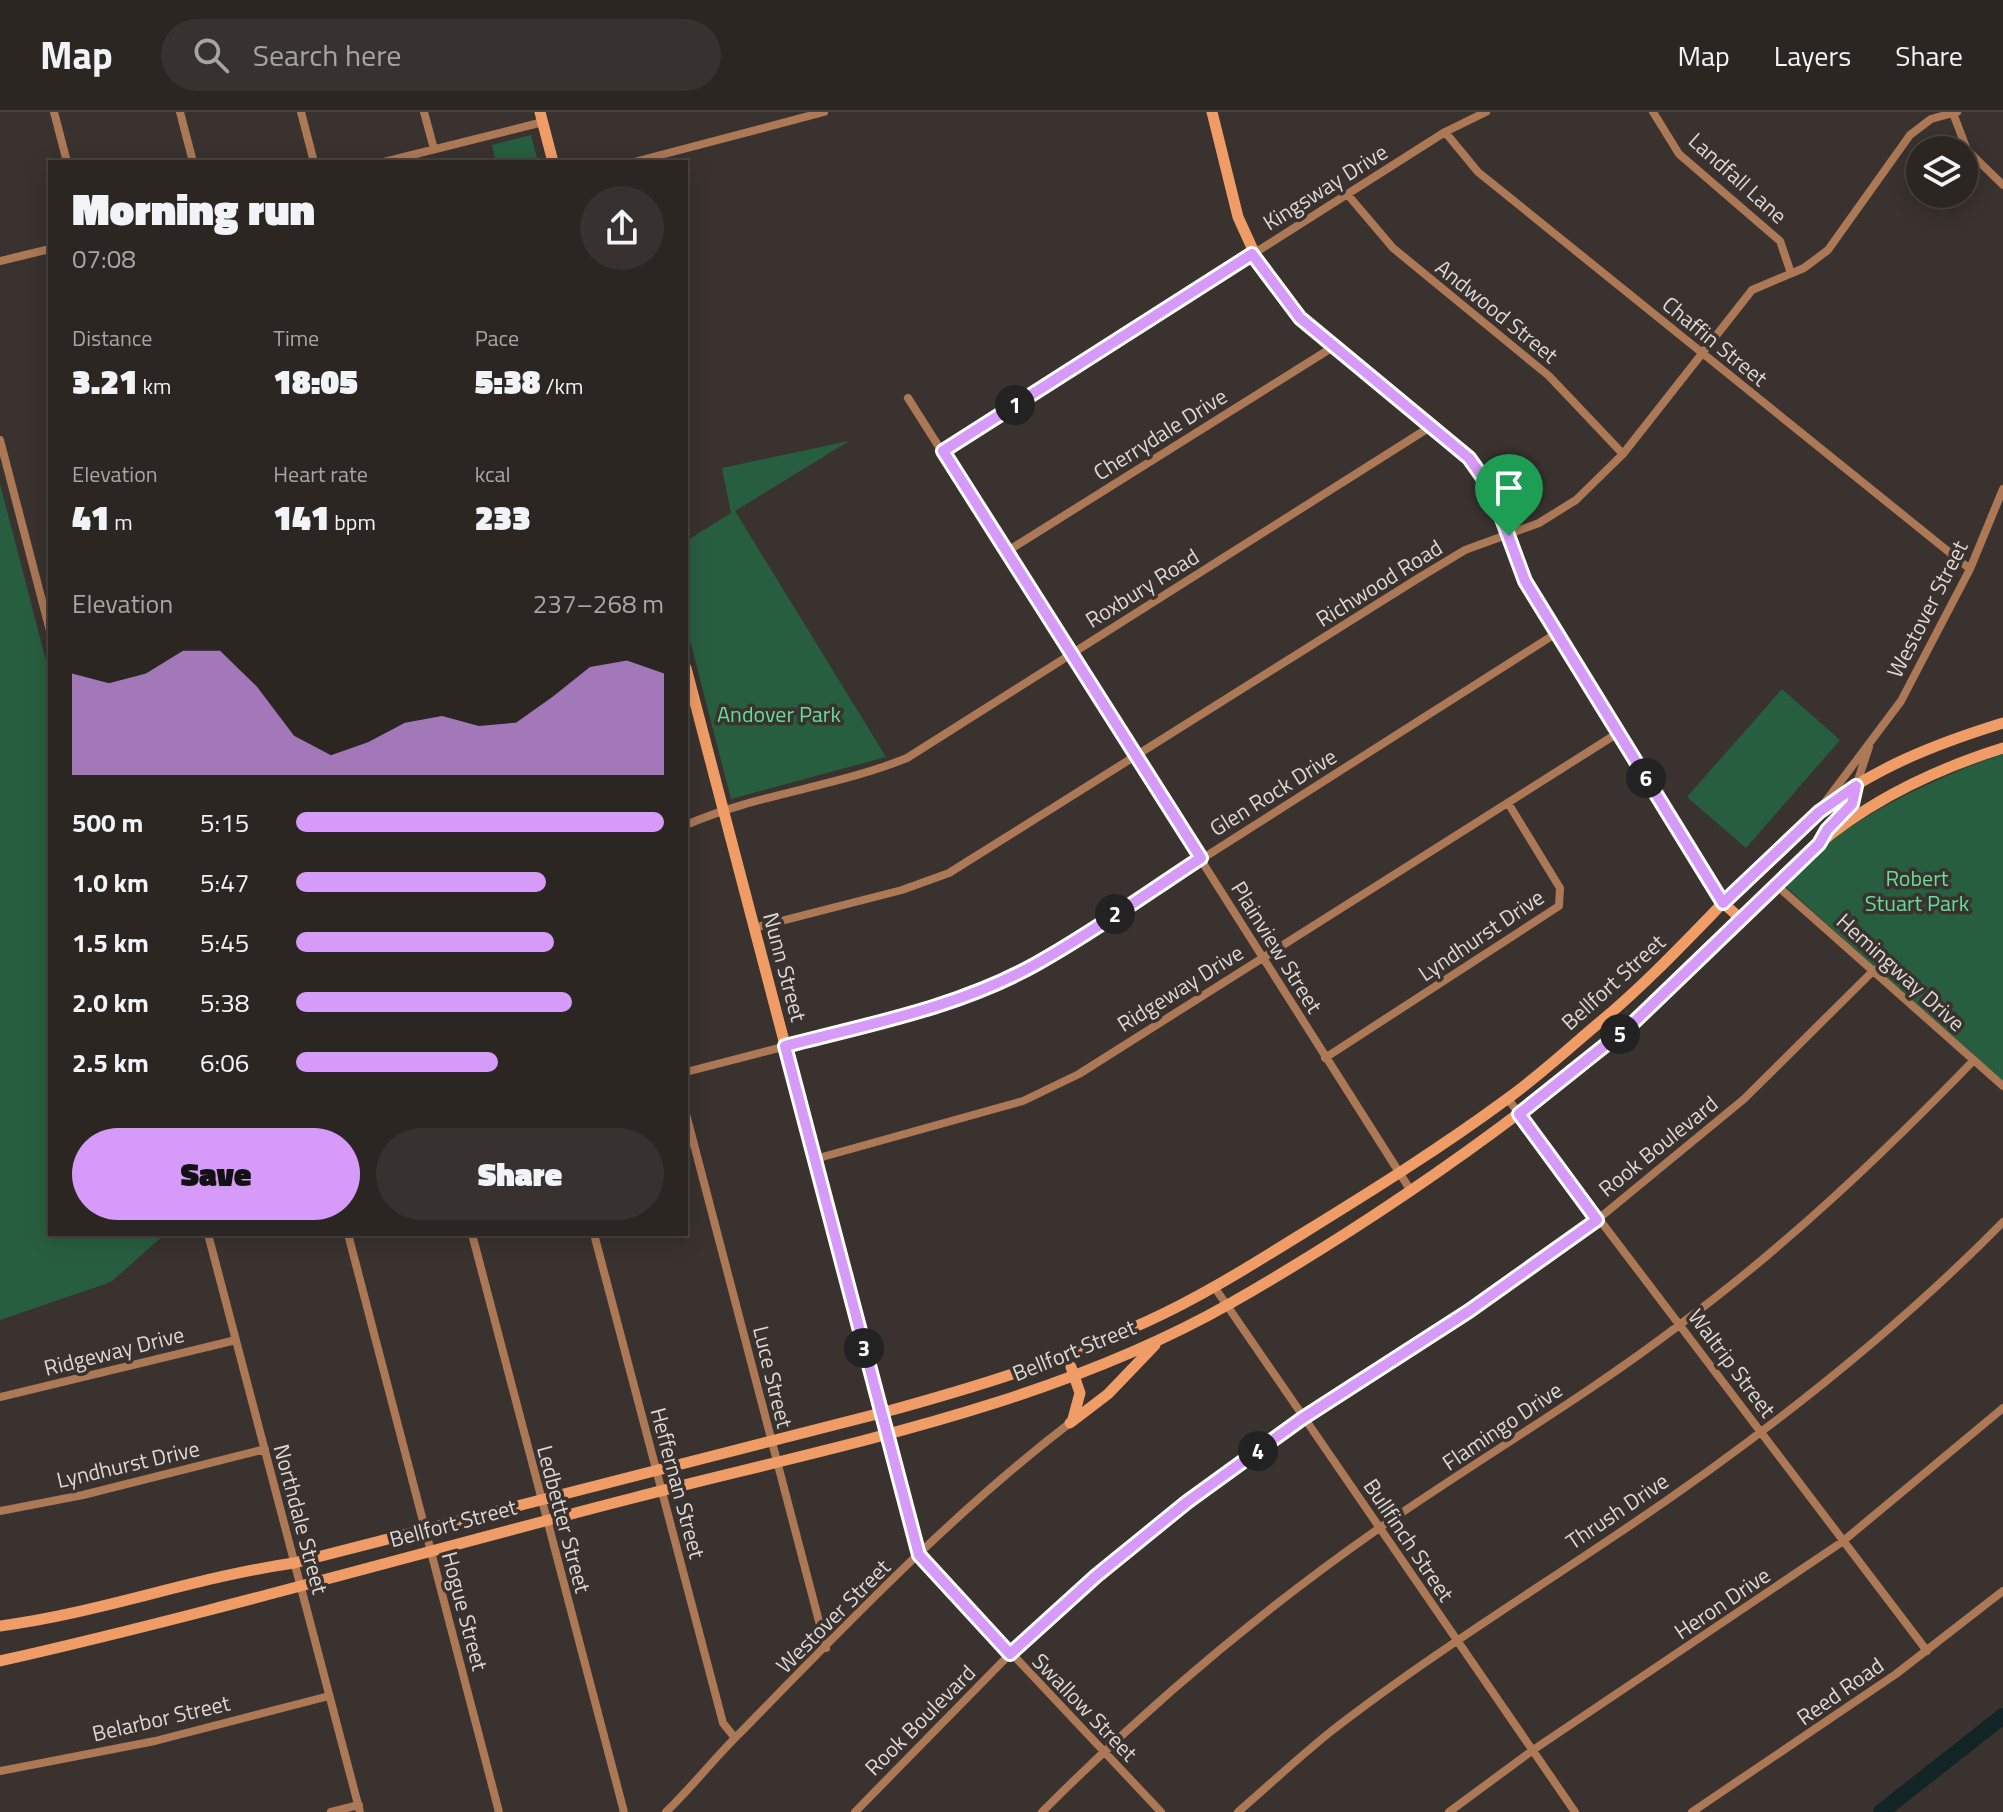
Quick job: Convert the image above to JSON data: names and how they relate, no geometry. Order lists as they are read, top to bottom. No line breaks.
{"streets":{"main road":["Nunn Street","Bellfort Street"],"street":["Landfall Lane","Kingsway Drive","Andwood Street","Chaffin Street","Cherrydale Drive","Richwood Road","Roxbury Road","Westover Street","Glen Rock Drive","Lyndhurst Drive","Plainview Street","Hemingway Drive","Ridgeway Drive","Rook Boulevard","Waltrip Street","Luce Street","Flamingo Drive","Heffernan Street","Thrush Drive","Northdale Street","Ledbetter Street","Bullfinch Street","Heron Drive","Hogue Street","Reed Road","Swallow Street","Belarbor Street"]},"crossings":[["Landfall Lane","Richwood Road"],["Kingsway Drive","Andwood Street"],["Kingsway Drive","Chaffin Street"],["Kingsway Drive","Plainview Street"],["Andwood Street","Richwood Road"],["Chaffin Street","Richwood Road"],["Chaffin Street","Westover Street"],["Cherrydale Drive","Plainview Street"],["Richwood Road","Plainview Street"],["Richwood Road","Nunn Street"],["Roxbury Road","Plainview Street"],["Roxbury Road","Nunn Street"],["Westover Street","Nunn Street"],["Westover Street","Bellfort Street"],["Westover Street","Luce Street"],["Westover Street","Heffernan Street"],["Westover Street","Swallow Street"],["Glen Rock Drive","Plainview Street"],["Glen Rock Drive","Nunn Street"],["Lyndhurst Drive","Plainview Street"],["Lyndhurst Drive","Ridgeway Drive"],["Lyndhurst Drive","Northdale Street"],["Plainview Street","Bellfort Street"],["Plainview Street","Ridgeway Drive"],["Nunn Street","Bellfort Street"],["Nunn Street","Ridgeway Drive"],["Nunn Street","Swallow Street"],["Hemingway Drive","Bellfort Street"],["Hemingway Drive","Rook Boulevard"],["Hemingway Drive","Flamingo Drive"],["Bellfort Street","Waltrip Street"],["Bellfort Street","Luce Street"],["Bellfort Street","Heffernan Street"],["Bellfort Street","Northdale Street"],["Bellfort Street","Ledbetter Street"],["Bellfort Street","Bullfinch Street"],["Bellfort Street","Hogue Street"],["Ridgeway Drive","Northdale Street"],["Rook Boulevard","Waltrip Street"],["Rook Boulevard","Bullfinch Street"],["Rook Boulevard","Swallow Street"],["Waltrip Street","Flamingo Drive"],["Waltrip Street","Thrush Drive"],["Waltrip Street","Heron Drive"],["Waltrip Street","Reed Road"],["Flamingo Drive","Bullfinch Street"],["Flamingo Drive","Swallow Street"],["Thrush Drive","Bullfinch Street"],["Northdale Street","Belarbor Street"],["Bullfinch Street","Heron Drive"]],"parks":["Andover Park","Robert Stuart Park"],"page":{"header":"Map","search":"Search here","nav":["Map","Layers","Share"],"heading":["Morning run","07:08"],"stats":[["Distance","3.21 km"],["Time","18:05"],["Pace","5:38 /km"],["Elevation","41 m"],["Heart rate","141 bpm"],["kcal","233"]],"pins":["1","6","2","5","3","4"],"chart":["Elevation","237–268 m"],"list":[{"name":"500 m","note":"5:15"},{"name":"1.0 km","note":"5:47"},{"name":"1.5 km","note":"5:45"},{"name":"2.0 km","note":"5:38"},{"name":"2.5 km","note":"6:06"}],"buttons":["Save","Share"]}}
